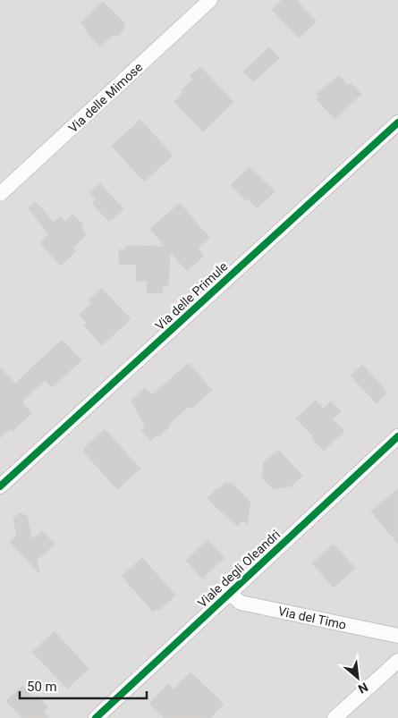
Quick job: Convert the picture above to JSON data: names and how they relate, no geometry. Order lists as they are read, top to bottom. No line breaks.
{"streets":{"street":["Via delle Mimose","Via delle Primule","Viale degli Oleandri","Via del Timo"]},"crossings":[["Viale degli Oleandri","Via del Timo"]],"scale_bar":"50 m","north":"bottom right"}
